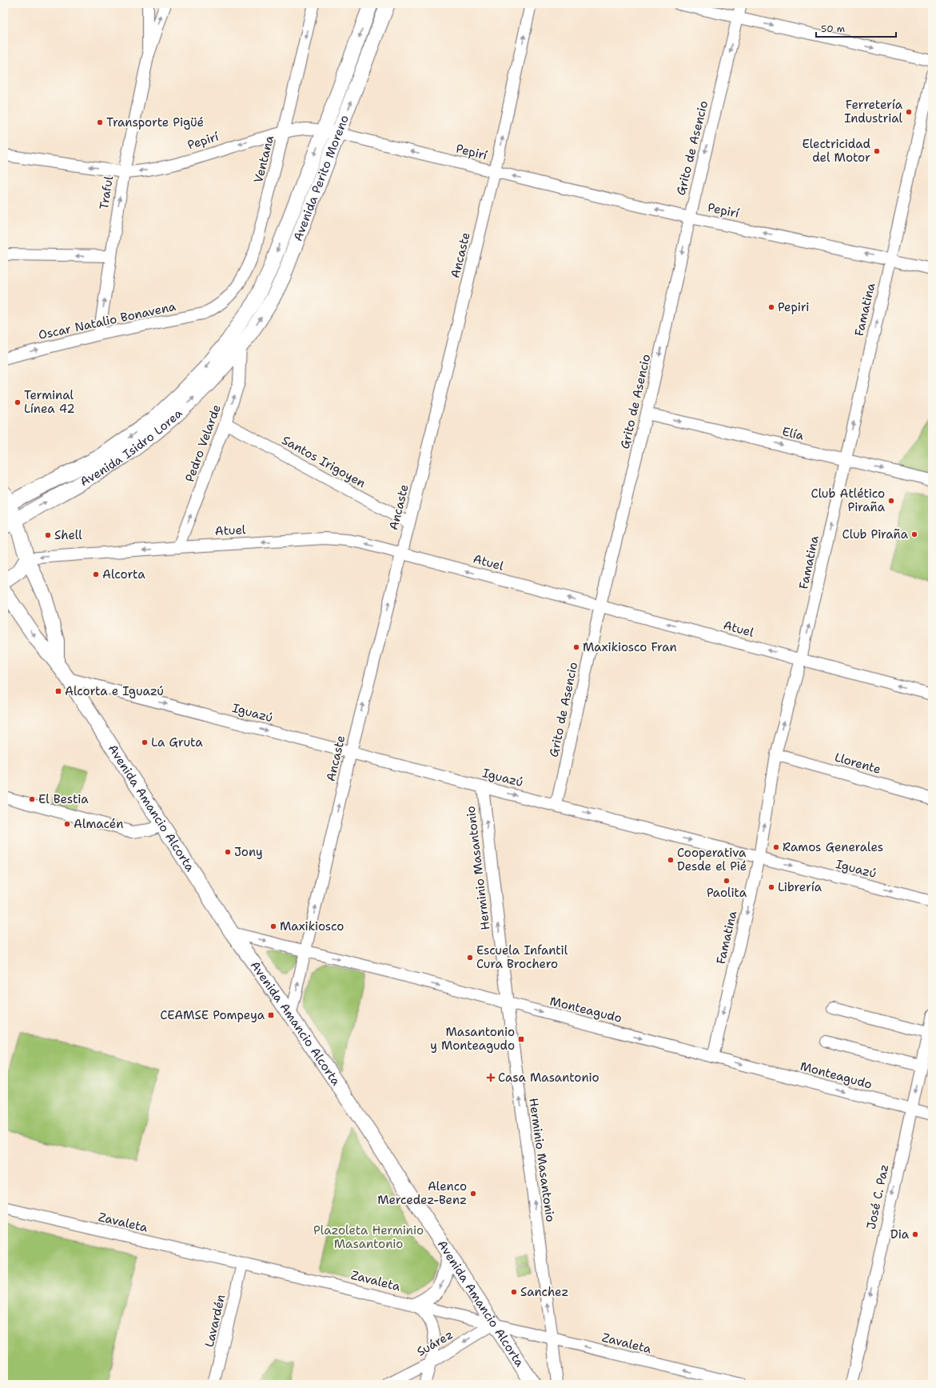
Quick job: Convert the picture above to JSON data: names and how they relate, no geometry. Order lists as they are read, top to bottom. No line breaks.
{"streets":{"main road":["Avenida Perito Moreno","Avenida Isidro Lorea","Avenida Amancio Alcorta"],"street":["Pepirí","Grito de Asencio","Ventana","Traful","Ancaste","Famatina","Oscar Natalio Bonavena","Elía","Pedro Velarde","Santos Irigoyen","Atuel","Iguazú","Llorente","Herminio Masantonio","Monteagudo","José C. Paz","Zavaleta","Lavardén","Suárez"]},"crossings":[["Pepirí","Grito de Asencio"],["Pepirí","Ventana"],["Pepirí","Avenida Perito Moreno"],["Pepirí","Traful"],["Pepirí","Ancaste"],["Pepirí","Famatina"],["Grito de Asencio","Elía"],["Grito de Asencio","Atuel"],["Grito de Asencio","Iguazú"],["Ventana","Oscar Natalio Bonavena"],["Avenida Perito Moreno","Pedro Velarde"],["Avenida Perito Moreno","Avenida Isidro Lorea"],["Traful","Oscar Natalio Bonavena"],["Ancaste","Santos Irigoyen"],["Ancaste","Atuel"],["Ancaste","Iguazú"],["Ancaste","Avenida Amancio Alcorta"],["Ancaste","Monteagudo"],["Famatina","Elía"],["Famatina","Atuel"],["Famatina","Iguazú"],["Famatina","Llorente"],["Famatina","Monteagudo"],["Pedro Velarde","Avenida Isidro Lorea"],["Pedro Velarde","Santos Irigoyen"],["Pedro Velarde","Atuel"],["Iguazú","Avenida Amancio Alcorta"],["Iguazú","Herminio Masantonio"],["Avenida Amancio Alcorta","Monteagudo"],["Avenida Amancio Alcorta","Zavaleta"],["Avenida Amancio Alcorta","Suárez"],["Herminio Masantonio","Monteagudo"],["Herminio Masantonio","Zavaleta"],["Monteagudo","José C. Paz"],["Zavaleta","Lavardén"],["Zavaleta","Suárez"]],"one_way":["Pepirí","Grito de Asencio","Ventana","Traful","Ancaste","Elía","Pedro Velarde","Atuel","Iguazú","Herminio Masantonio","Monteagudo","José C. Paz","Suárez"],"parks":["Plazoleta Herminio Masantonio"],"places":{"other":["Ferretería Industrial","Transporte Pigüé","Electricidad del Motor","Pepiri","Terminal Línea 42","Club Atlético Piraña","Club Piraña","Shell","Alcorta","Maxikiosco Fran","La Gruta","El Bestia","Almacén","Ramos Generales","Jony","Cooperativa Desde el Pié","Paolita","Librería","Maxikiosco","Escuela Infantil Cura Brochero","Alenco Mercedez-Benz","Dia","Sanchez"],"transit":["Alcorta e Iguazú","CEAMSE Pompeya","Masantonio y Monteagudo"],"health":["Casa Masantonio"]},"scale_bar":"50 m"}
